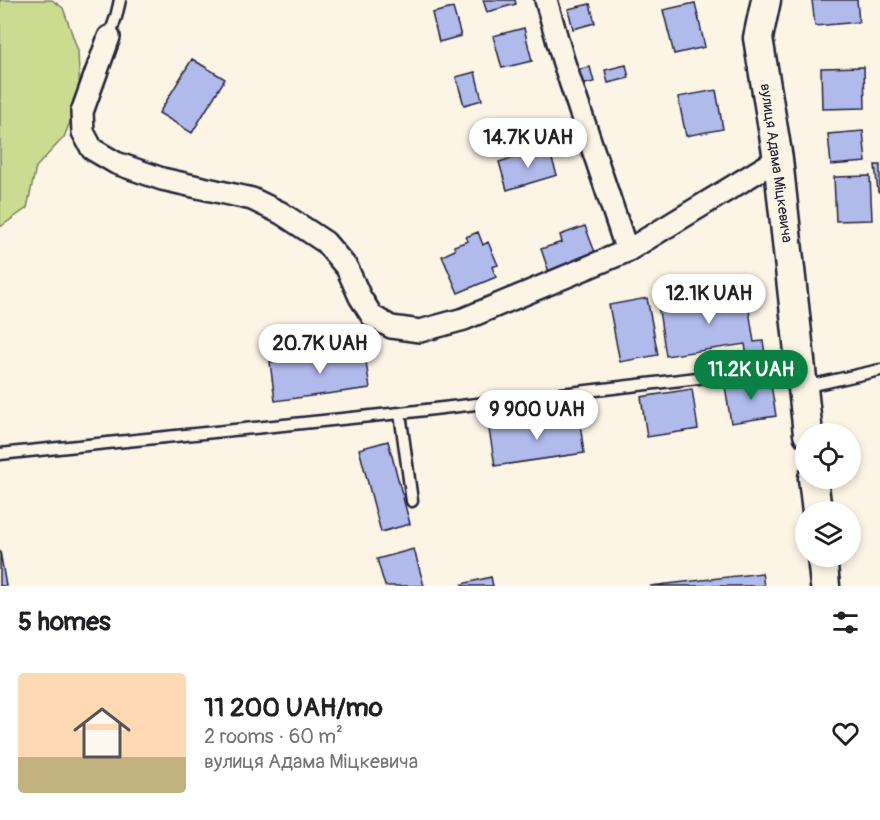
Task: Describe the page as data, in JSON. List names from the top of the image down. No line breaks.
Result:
{"streets":{"street":["вулиця Адама Міцкевича"]},"page":{"price":["14.7K UAH","12.1K UAH","20.7K UAH","11.2K UAH","9 900 UAH"],"heading":"5 homes","list":[{"name":"11 200 UAH/mo","note":"2 rooms · 60 m² · вулиця Адама Міцкевича"}]}}
